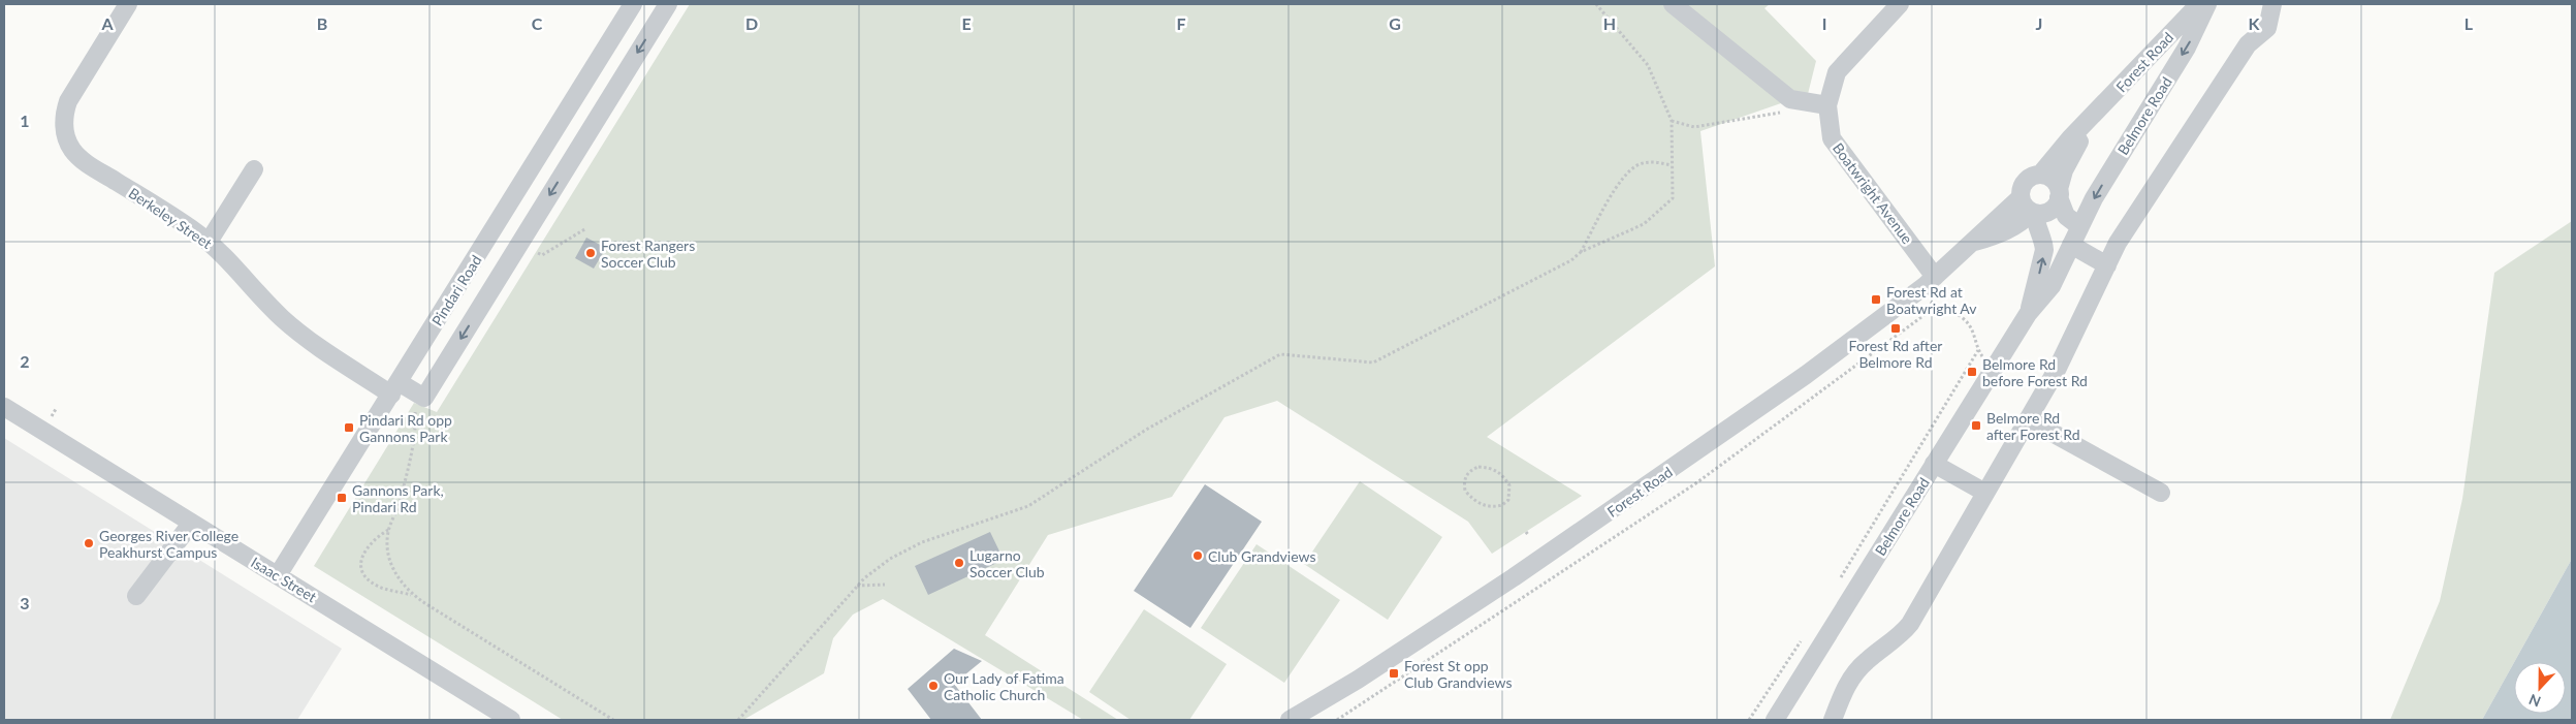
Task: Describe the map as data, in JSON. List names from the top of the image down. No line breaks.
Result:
{"streets":{"street":["Forest Road","Belmore Road","Boatwright Avenue","Berkeley Street","Pindari Road","Isaac Street"]},"crossings":[["Forest Road","Belmore Road"],["Forest Road","Boatwright Avenue"],["Berkeley Street","Pindari Road"],["Pindari Road","Isaac Street"]],"one_way":["Berkeley Street"],"places":{"other":["Forest Rangers Soccer Club","Georges River College Peakhurst Campus","Club Grandviews","Lugarno Soccer Club","Our Lady of Fatima Catholic Church"],"transit":["Forest Rd at Boatwright Av","Forest Rd after Belmore Rd","Belmore Rd before Forest Rd","Belmore Rd after Forest Rd","Pindari Rd opp Gannons Park","Gannons Park, Pindari Rd","Forest St opp Club Grandviews"]},"north":"bottom","grid":{"columns":["A","B","C","D","E","F","G","H","I","J","K","L"],"rows":["1","2","3"]}}
